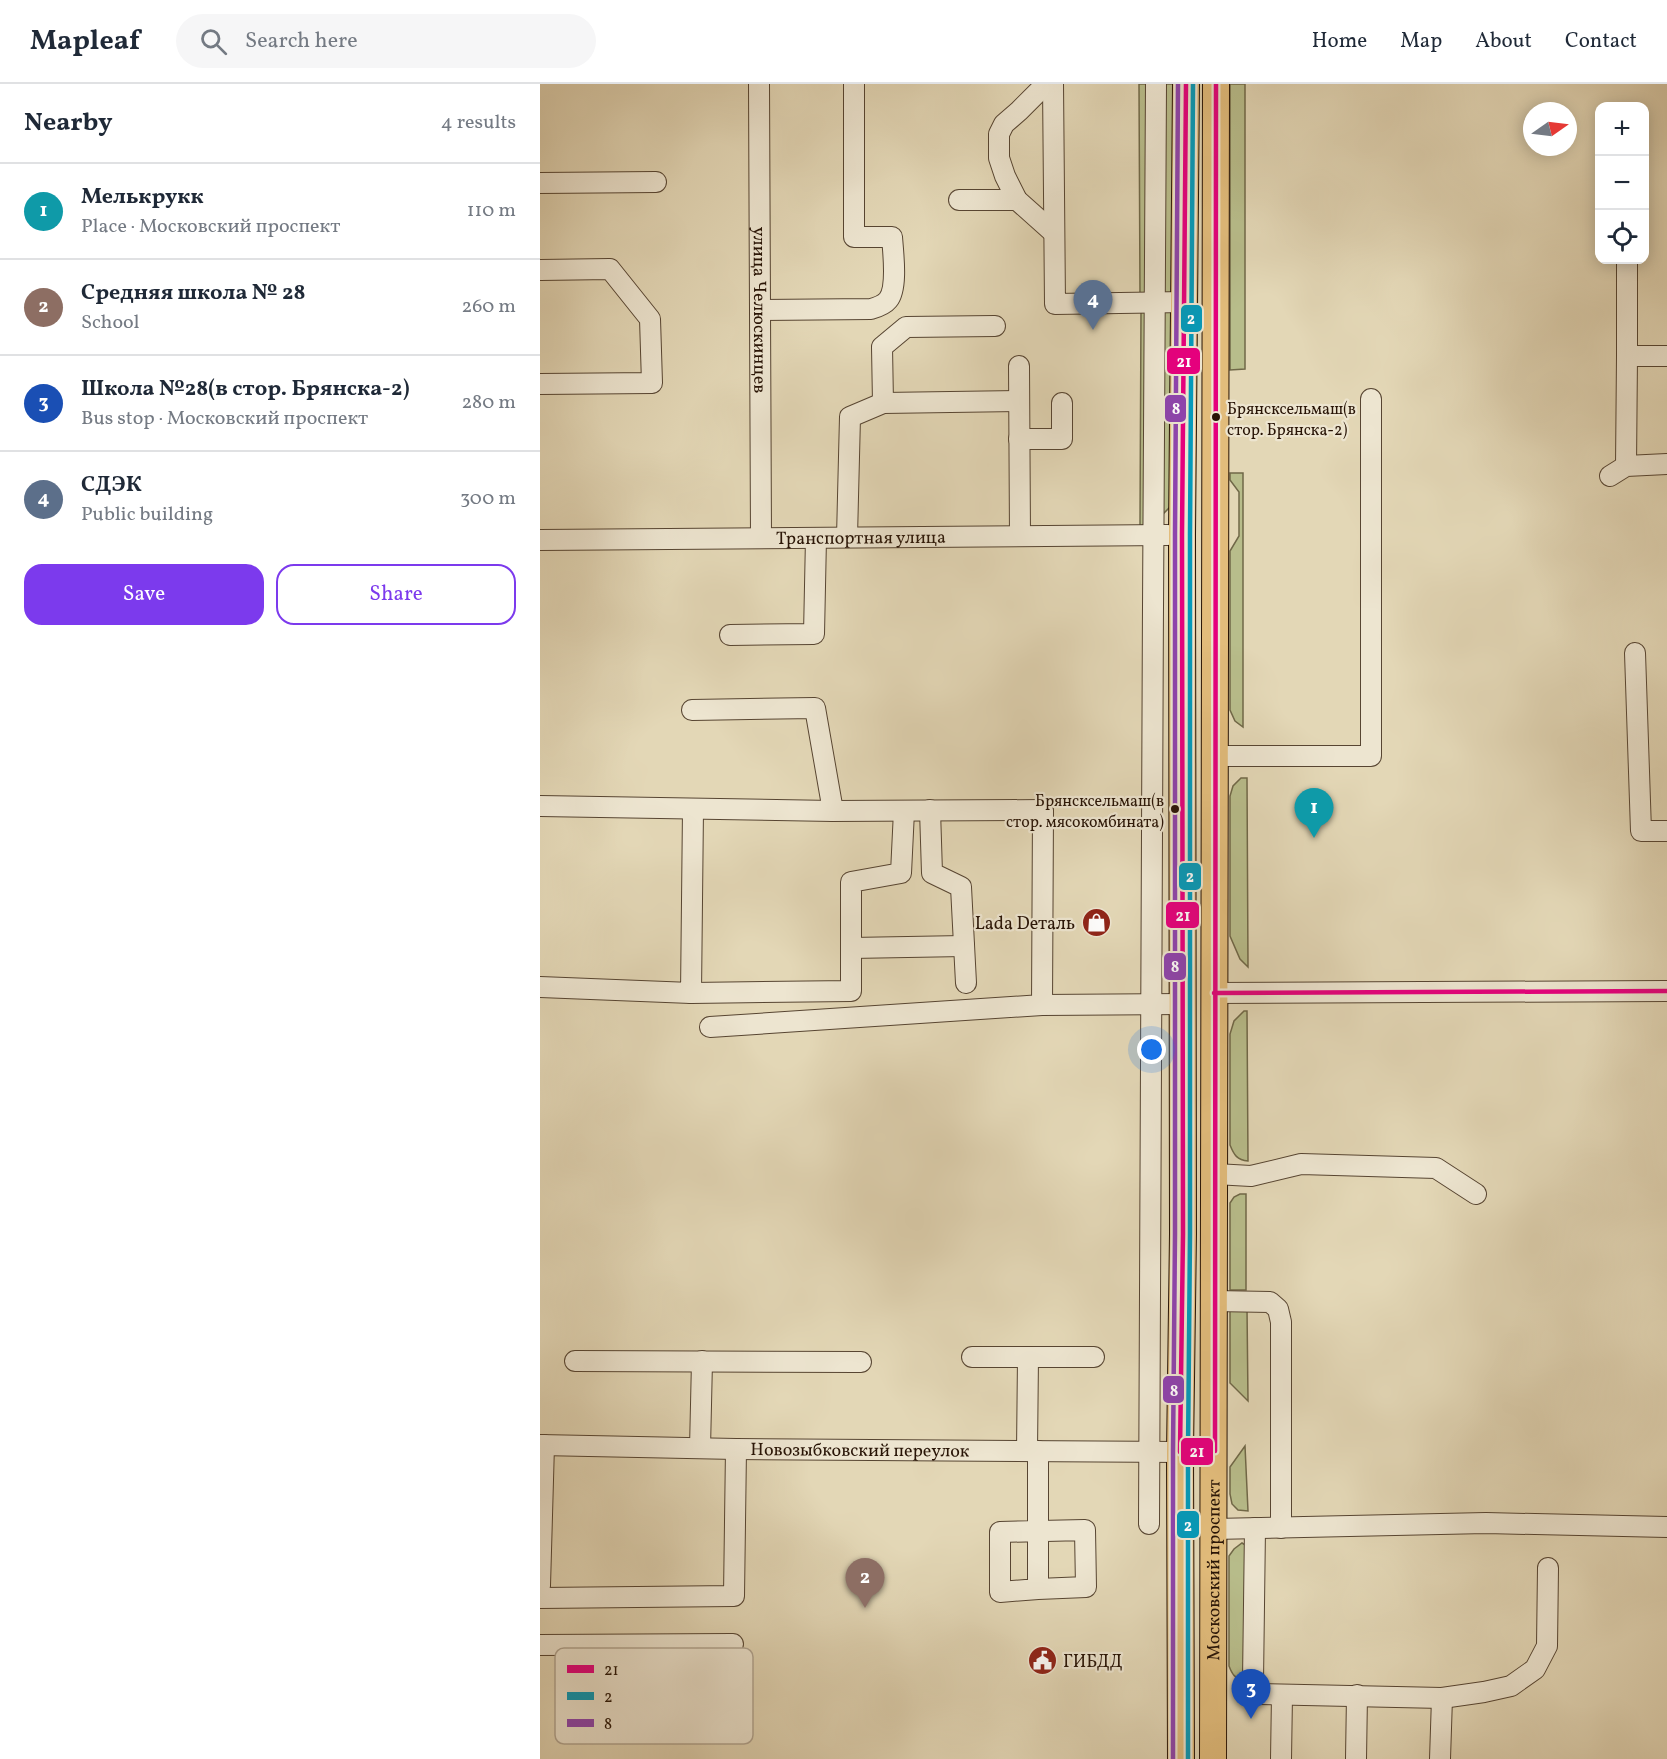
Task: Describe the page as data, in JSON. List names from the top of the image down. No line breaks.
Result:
{"streets":{"main road":["Московский проспект"],"street":["улица Челюскинцев","Транспортная улица","Новозыбковский переулок"]},"crossings":[["улица Челюскинцев","Транспортная улица"],["Транспортная улица","Московский проспект"],["Новозыбковский переулок","Московский проспект"]],"places":{"other":["Брянсксельмаш(в стор. Брянска-2)","Брянсксельмаш(в стор. мясокомбината)"],"shop":["Lada Dеталь"],"public building":["ГИБДД"]},"lines":["transit line 21","transit line 2","transit line 8"],"legend":["21","2","8"],"north":"right","page":{"header":"Mapleaf","search":"Search here","nav":["Home","Map","About","Contact"],"heading":["Nearby","4 results"],"map_buttons":["+","−"],"list":[{"mark":"1","name":"Мелькрукк","note":"Place · Московский проспект","value":"110 m"},{"mark":"2","name":"Средняя школа № 28","note":"School","value":"260 m"},{"mark":"3","name":"Школа №28(в стор. Брянска-2)","note":"Bus stop · Московский проспект","value":"280 m"},{"mark":"4","name":"СДЭК","note":"Public building","value":"300 m"}],"pins":["4","1","2","3"],"buttons":["Save","Share"]}}
